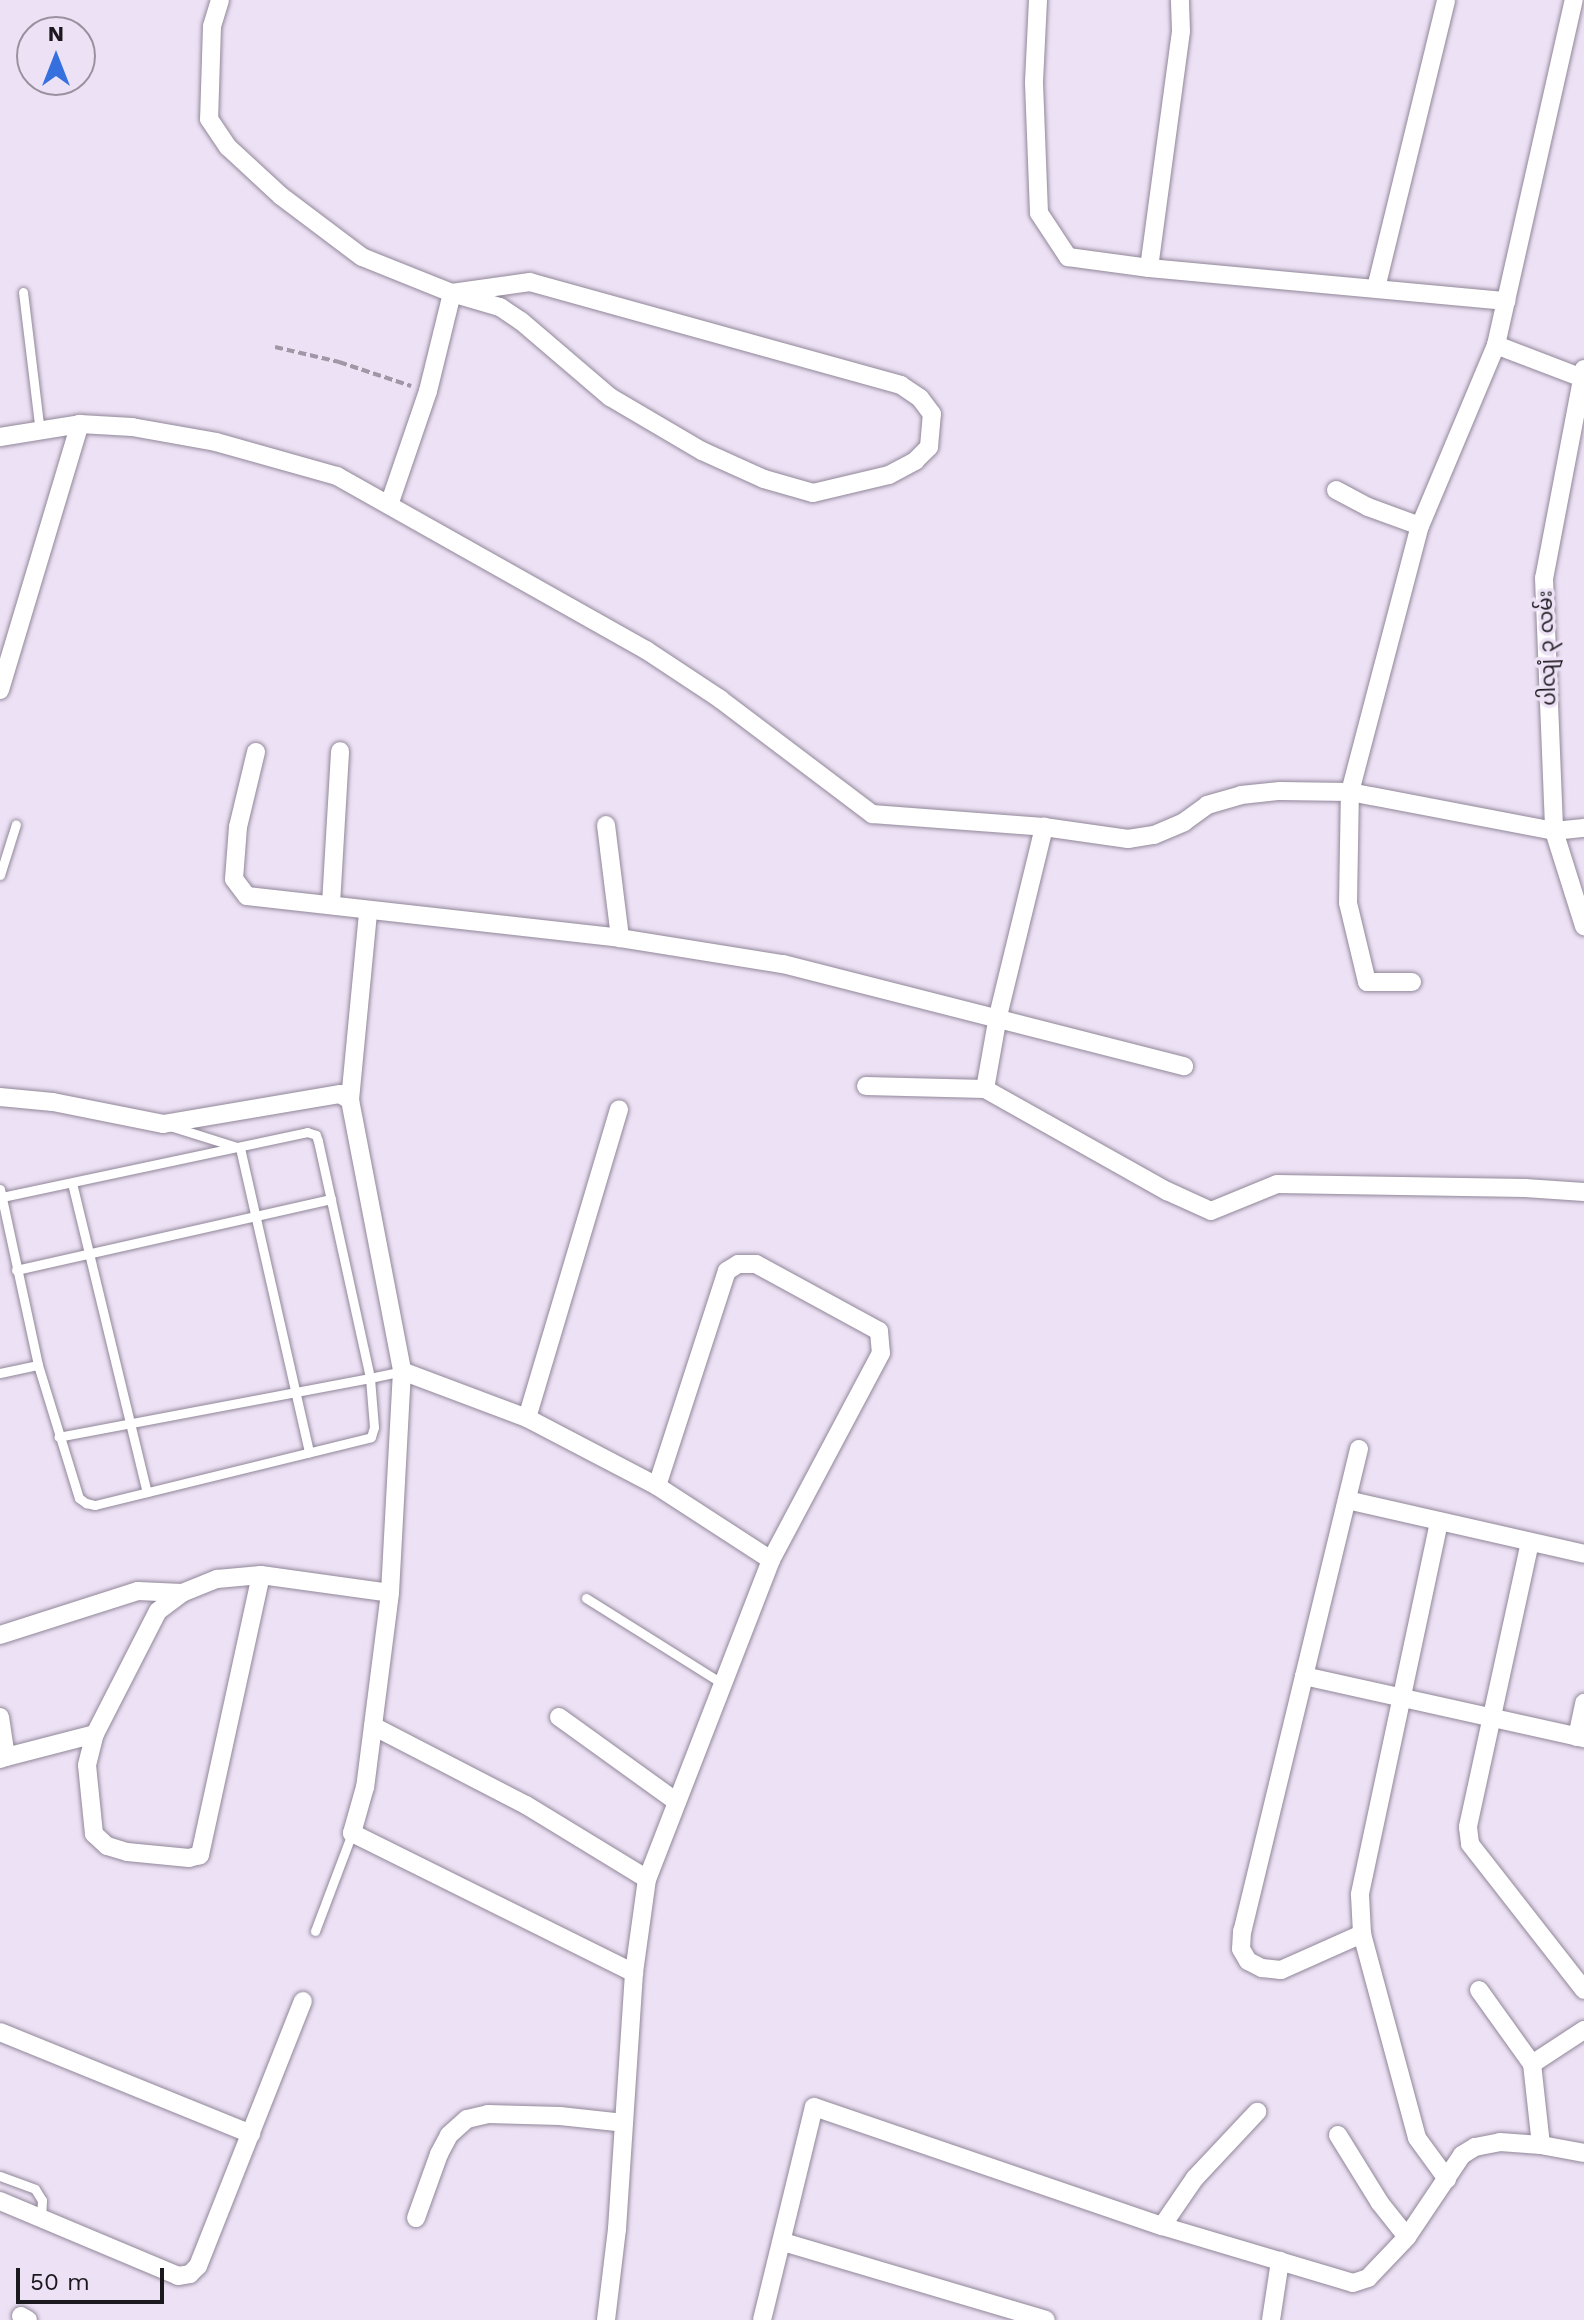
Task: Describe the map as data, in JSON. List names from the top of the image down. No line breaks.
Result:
{"streets":{"street":["ပါလျံ ၃ လမ်း"]},"scale_bar":"50 m","north":"top"}
